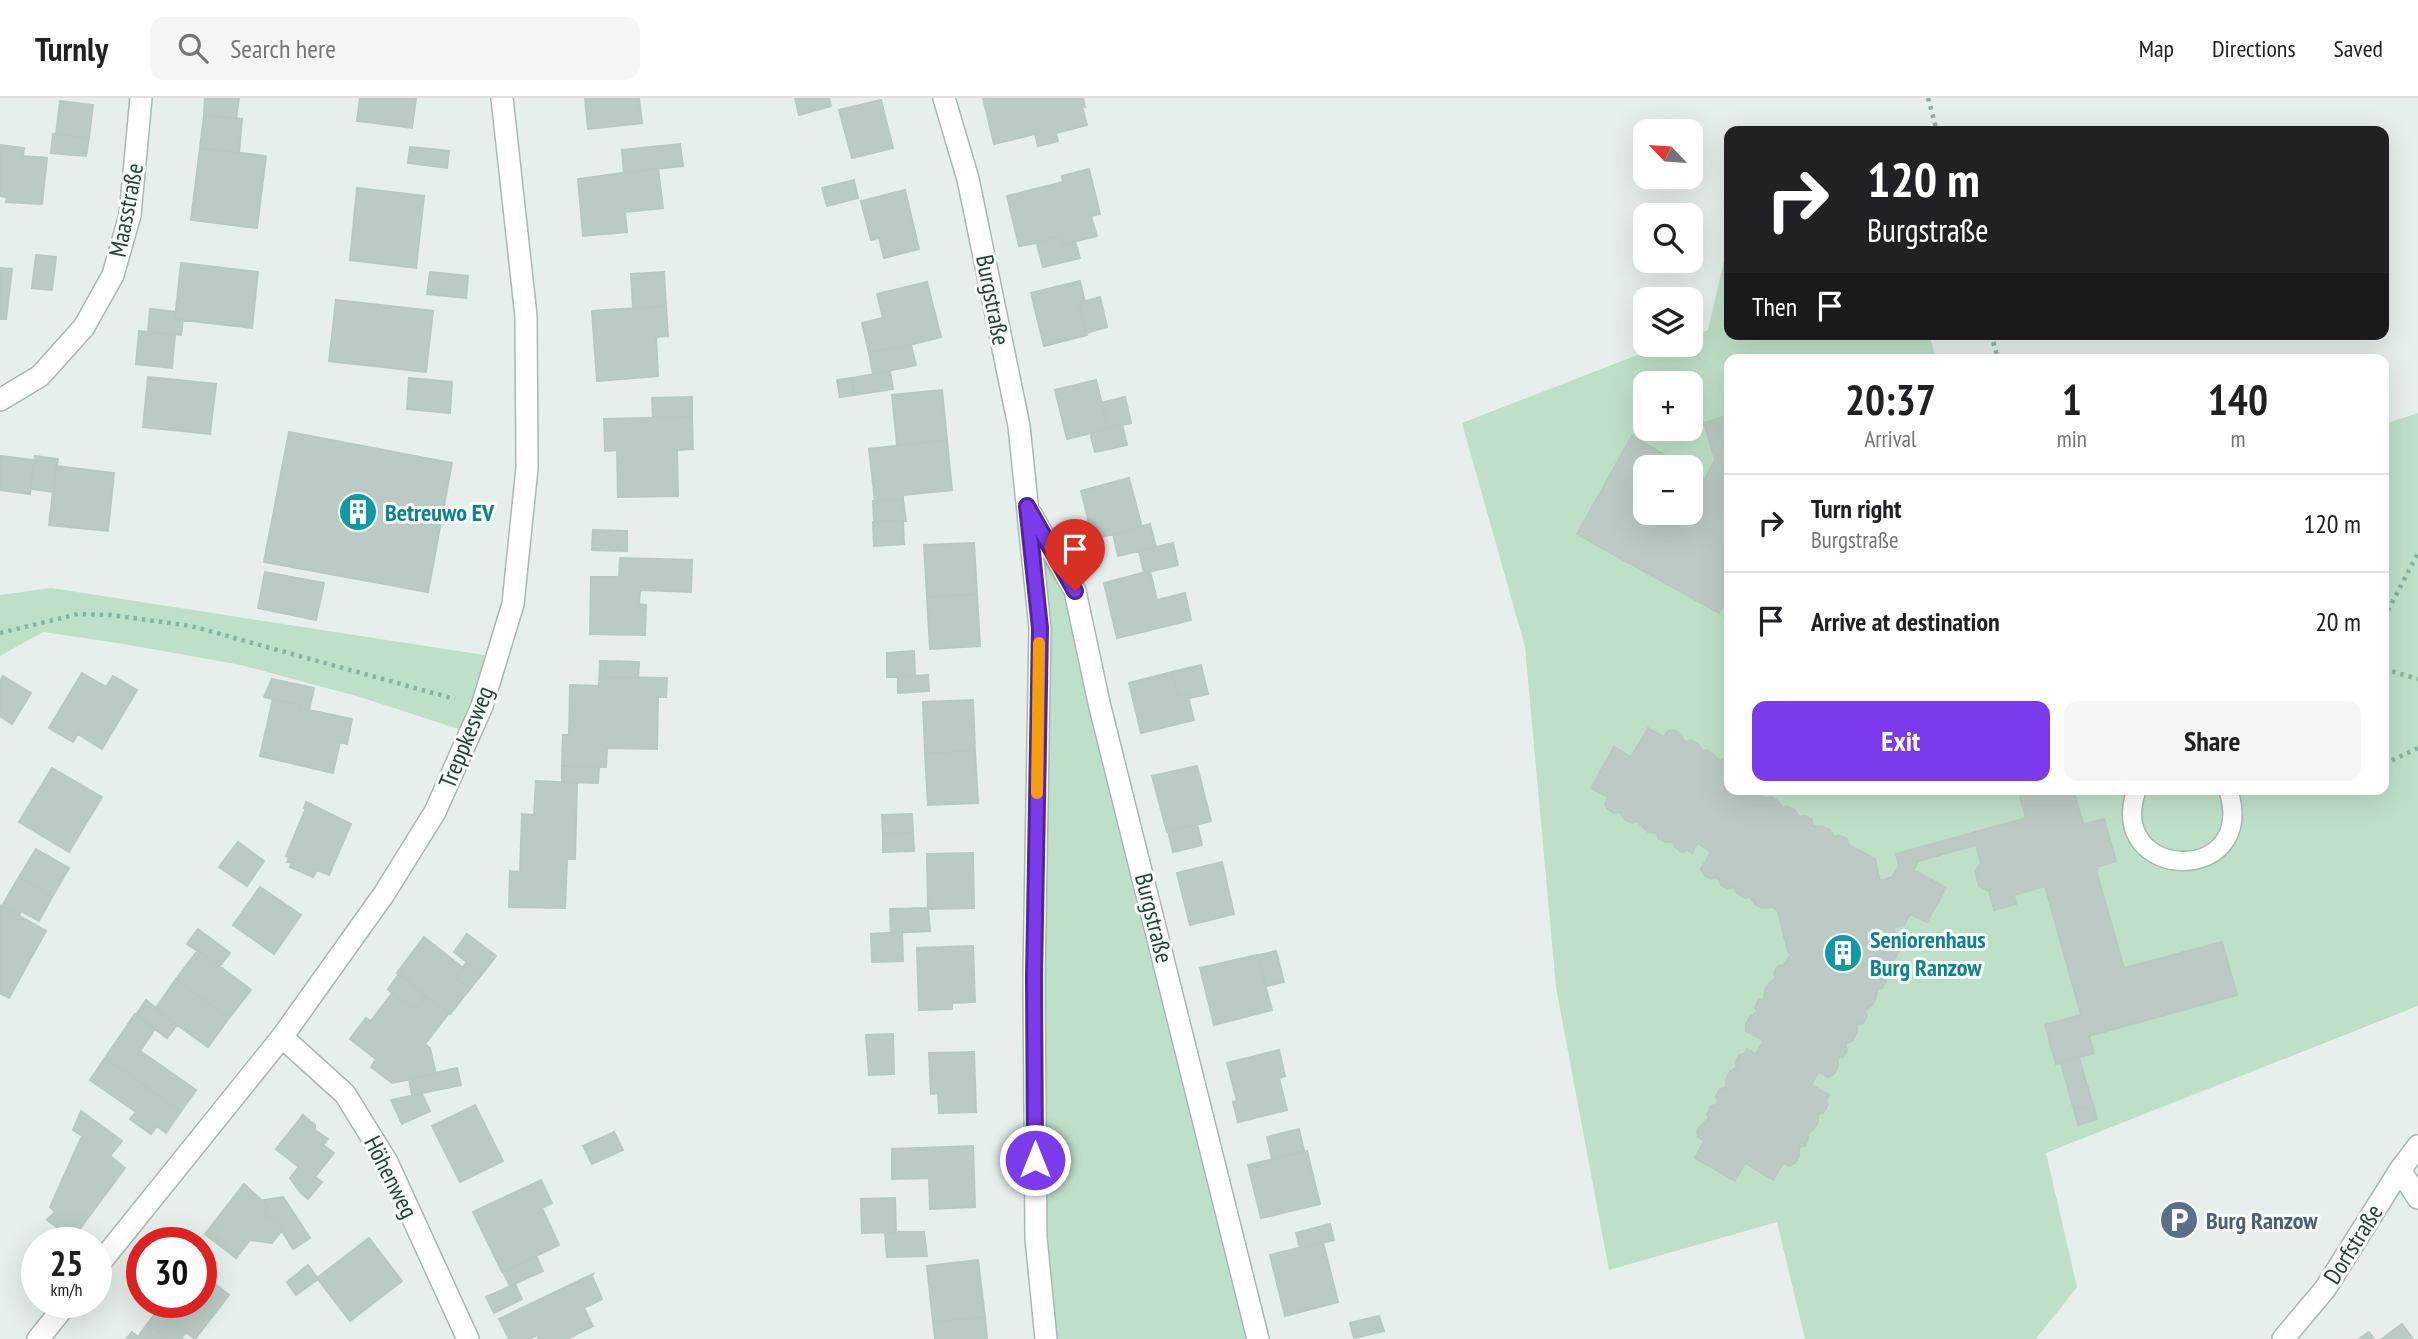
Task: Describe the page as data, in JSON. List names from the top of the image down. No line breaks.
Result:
{"streets":{"street":["Maasstraße","Burgstraße","Treppkesweg","Höhenweg","Dorfstraße"]},"crossings":[["Treppkesweg","Höhenweg"]],"places":{"building":["Betreuwo EV","Seniorenhaus Burg Ranzow"],"parking":["Burg Ranzow"]},"north":"top left","page":{"header":"Turnly","search":"Search here","nav":["Map","Directions","Saved"],"map_buttons":["+","−"],"turn":["120 m","Burgstraße"],"then":"Then","eta":["20:37","Arrival","1","min","140","m"],"list":[{"name":"Turn right","note":"Burgstraße","value":"120 m"},{"name":"Arrive at destination","value":"20 m"}],"buttons":["Exit","Share"],"speed":"25 km/h","limit":"30"}}
